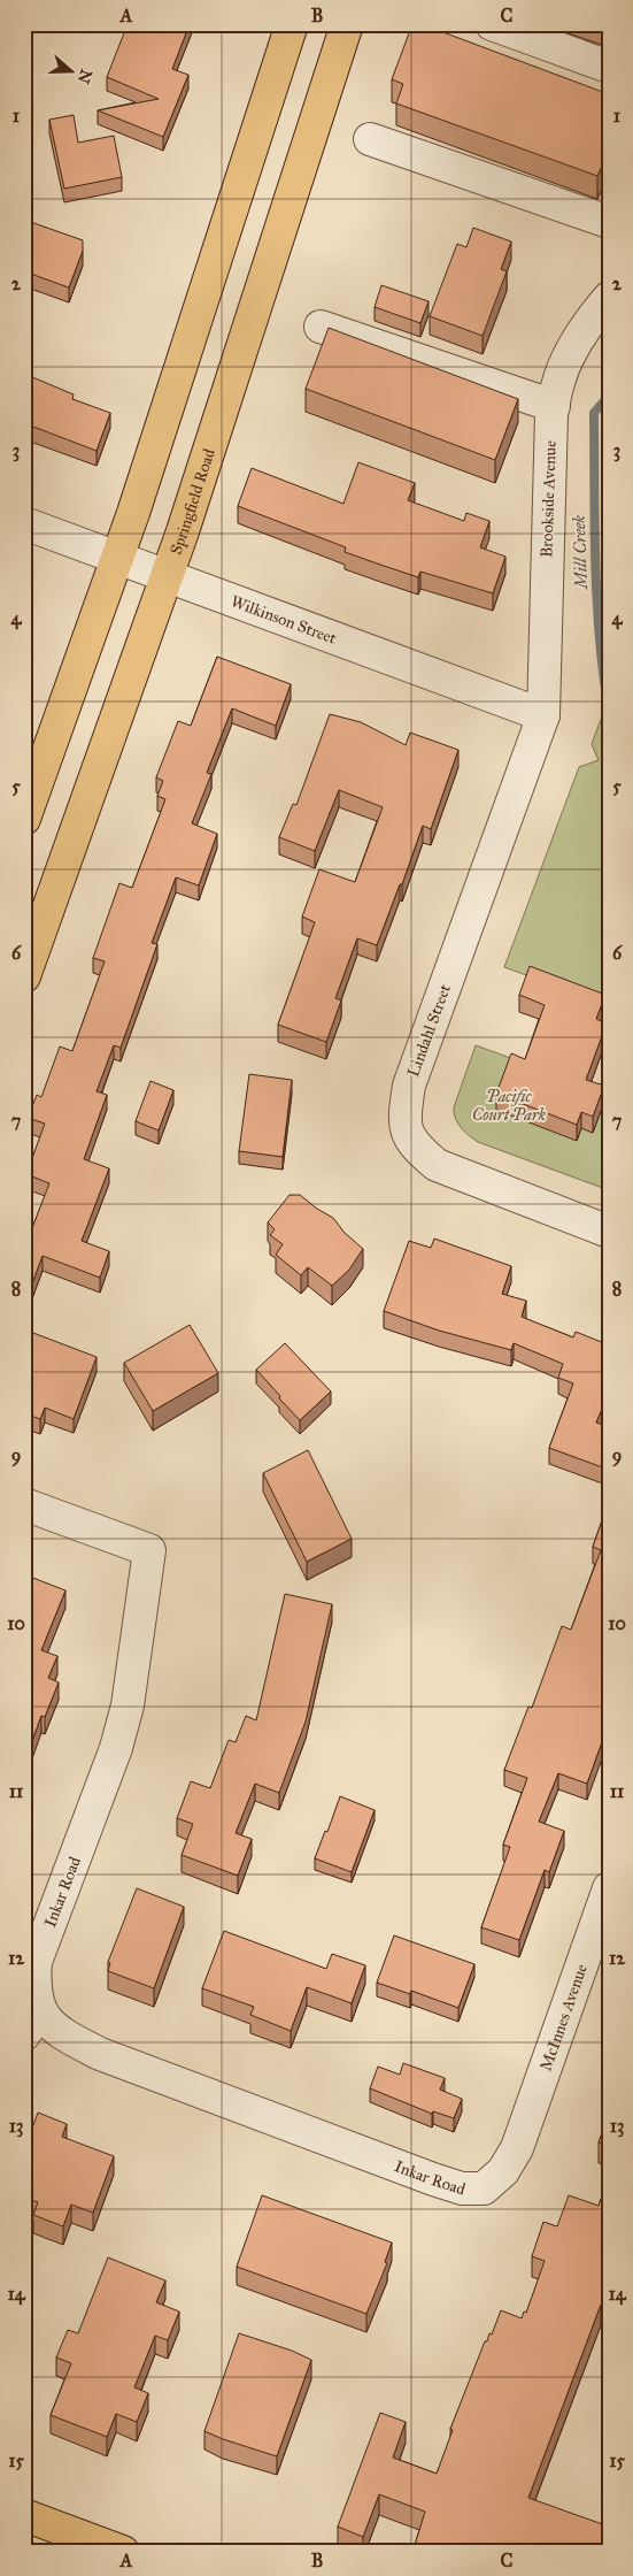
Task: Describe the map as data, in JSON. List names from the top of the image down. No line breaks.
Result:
{"streets":{"main road":["Springfield Road"],"street":["Brookside Avenue","Wilkinson Street","Lindahl Street","Inkar Road","McInnes Avenue"]},"crossings":[["Brookside Avenue","Wilkinson Street"],["Brookside Avenue","Lindahl Street"],["Springfield Road","Wilkinson Street"],["Wilkinson Street","Lindahl Street"],["Inkar Road","McInnes Avenue"]],"water":["Mill Creek"],"parks":["Pacific Court Park"],"north":"right","grid":{"columns":["A","B","C"],"rows":["1","2","3","4","5","6","7","8","9","10","11","12","13","14","15"]}}
